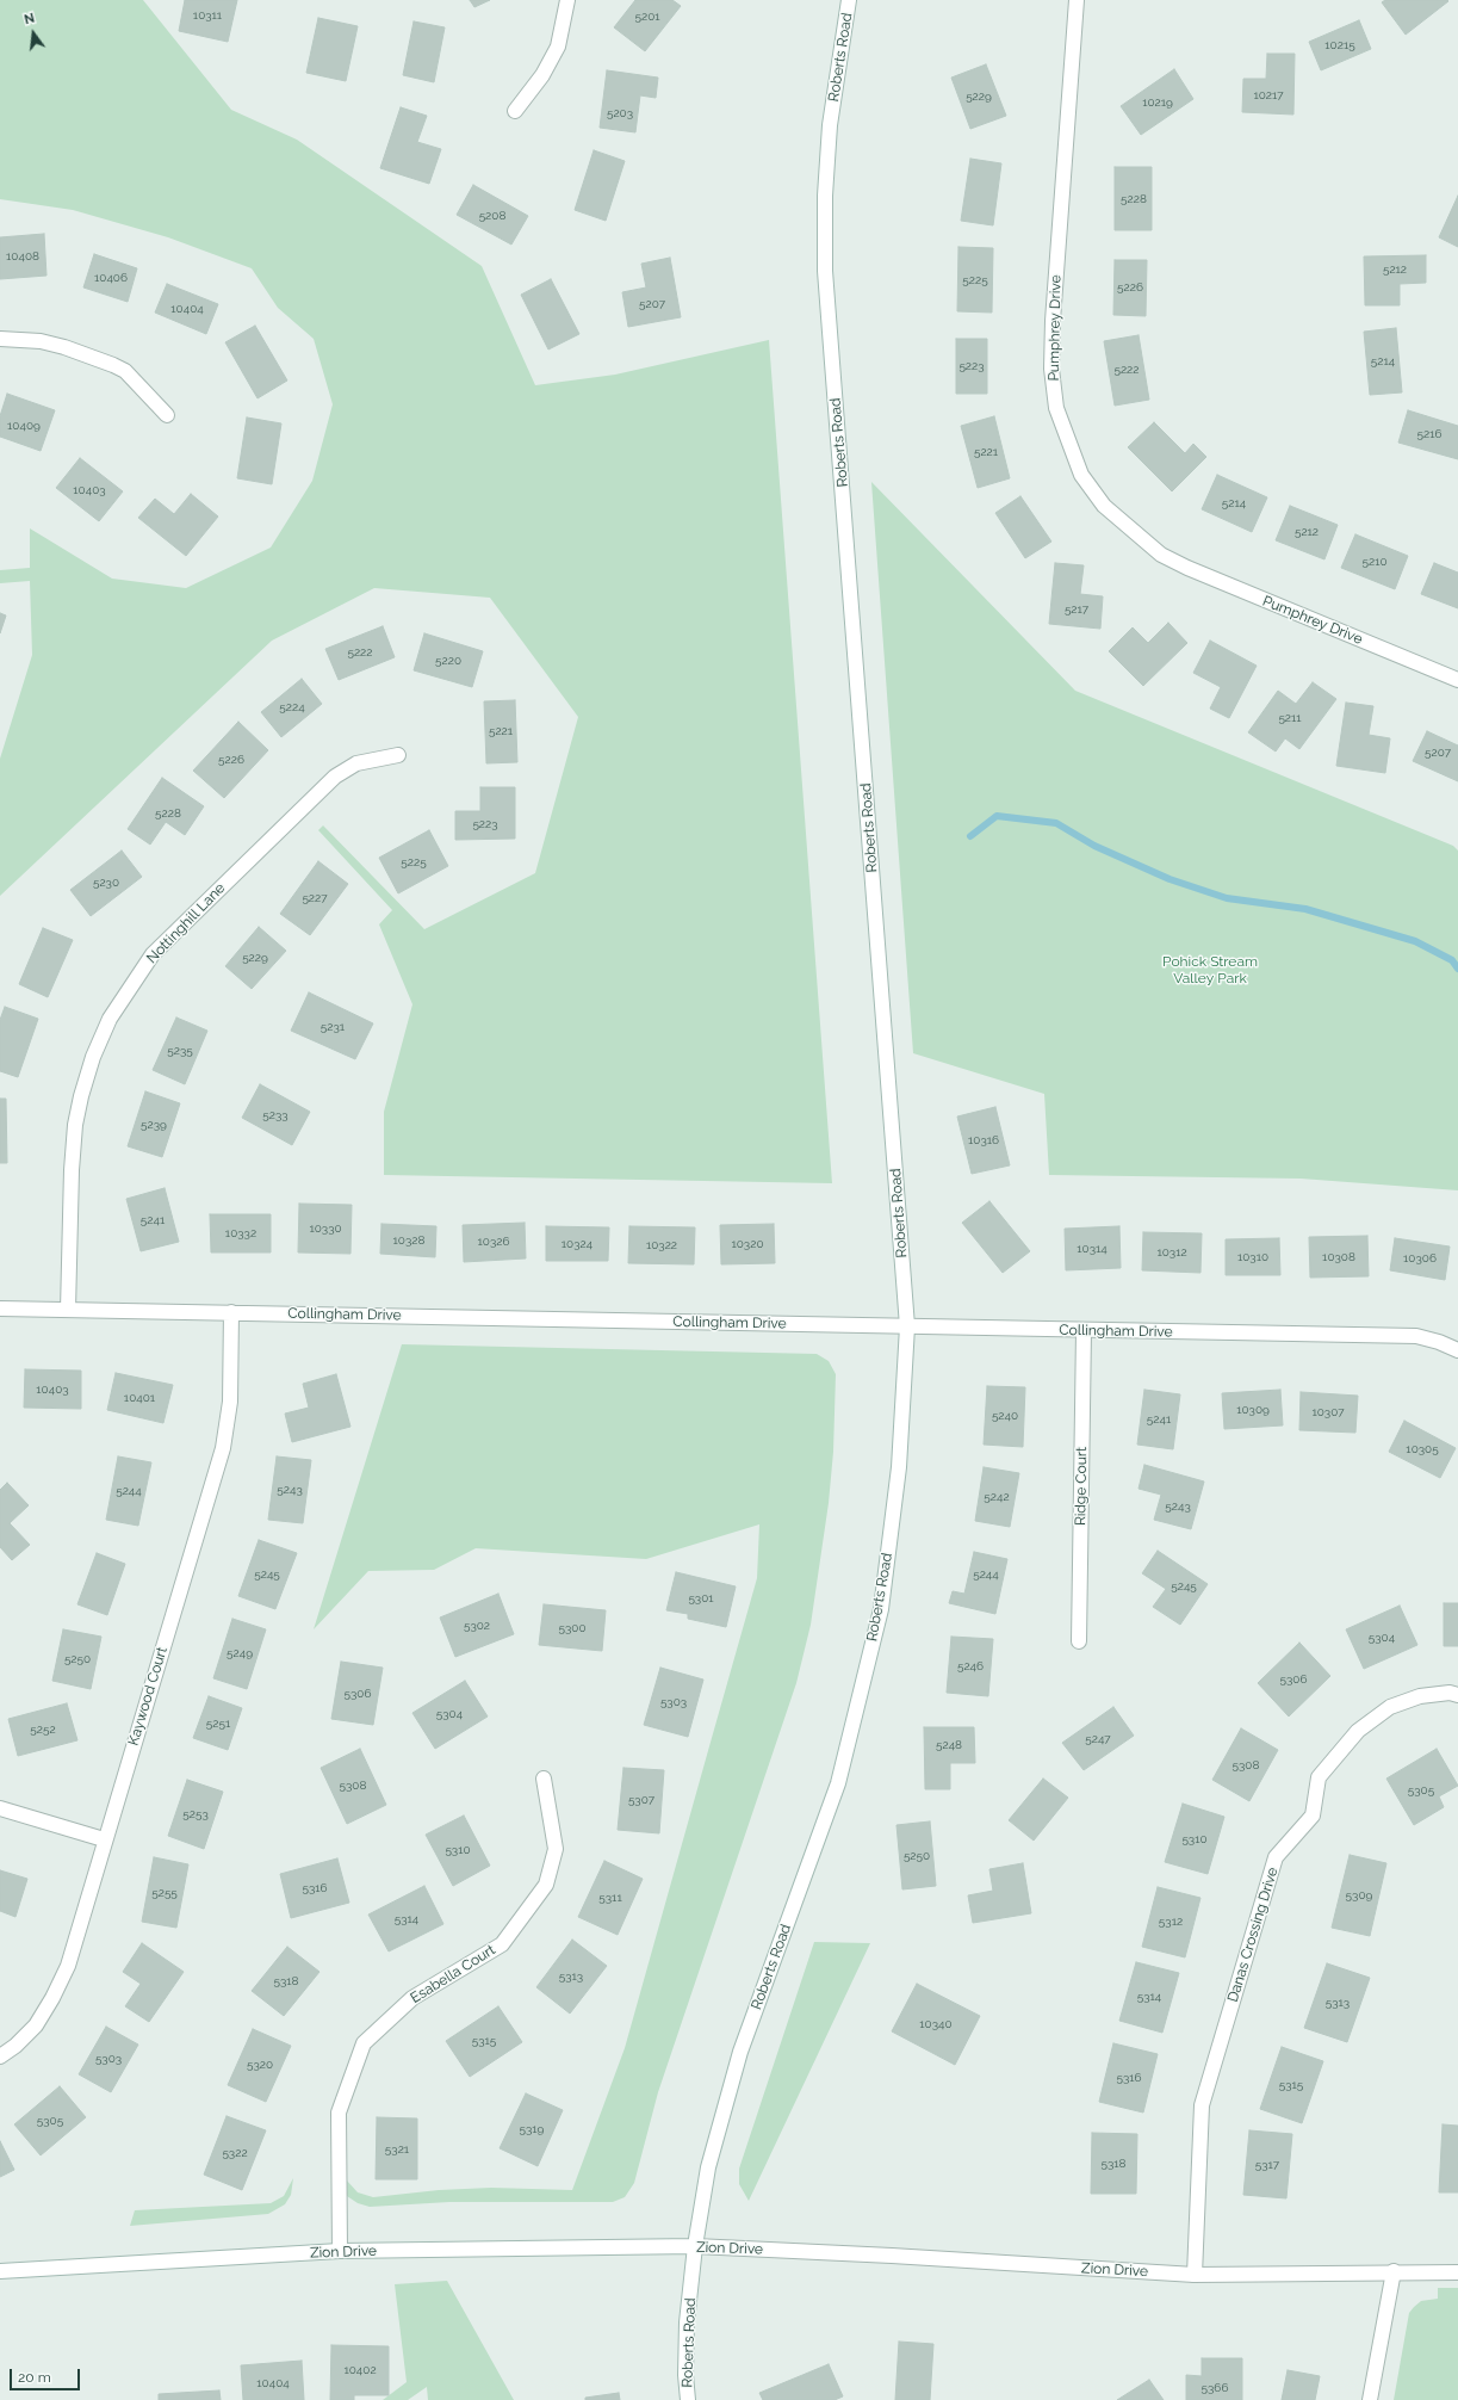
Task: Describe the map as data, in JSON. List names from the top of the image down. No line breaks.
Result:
{"streets":{"street":["Roberts Road","Pumphrey Drive","Nottinghill Lane","Collingham Drive","Ridge Court","Kaywood Court","Danas Crossing Drive","Esabella Court","Zion Drive"]},"crossings":[["Roberts Road","Collingham Drive"],["Roberts Road","Zion Drive"],["Nottinghill Lane","Collingham Drive"],["Collingham Drive","Ridge Court"],["Collingham Drive","Kaywood Court"],["Danas Crossing Drive","Zion Drive"],["Esabella Court","Zion Drive"]],"parks":["Pohick Stream Valley Park"],"house_numbers":["10311","5201","10215","10217","5229","10219","5203","5228","5208","10408","5212","10406","5225","5226","5207","10404","5214","5223","5222","10409","5216","5221","10403","5214","5212","5210","5217","5222","5220","5224","5211","5221","5207","5226","5228","5223","5225","5230","5227","5229","5231","5235","5233","5239","10316","5241","10330","10332","10328","10326","10324","10320","10322","10314","10312","10310","10308","10306","10403","10401","10309","10307","5240","5241","10305","5243","5244","5242","5243","5245","5244","5245","5301","5302","5300","5304","5249","5250","5246","5306","5306","5303","5304","5251","5252","5247","5248","5308","5308","5305","5307","5253","5310","5310","5250","5316","5255","5309","5311","5314","5312","5313","5318","5314","5313","10340","5315","5303","5320","5316","5315","5305","5319","5321","5322","5318","5317","10402","10404","5366"],"scale_bar":"20 m","north":"top"}
